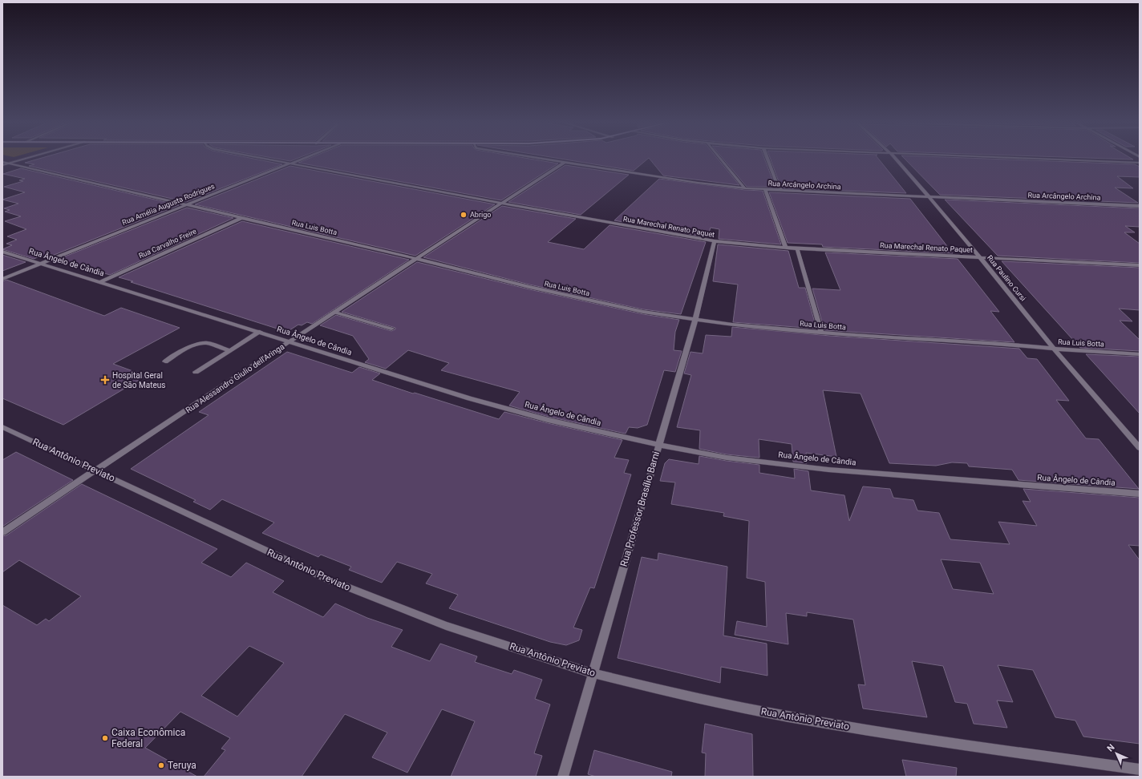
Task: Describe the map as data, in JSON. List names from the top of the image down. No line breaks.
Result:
{"streets":{"street":["Rua Arcângelo Archina","Rua Amélia Augusta Rodrigues","Rua Marechal Renato Paquet","Rua Luis Botta","Rua Carvalho Freire","Rua Ângelo de Cândia","Rua Paulino Cursi","Rua Alessandro Giulio dell'Aringa","Rua Antônio Previato","Rua Professor Brasílio Barni"]},"crossings":[["Rua Arcângelo Archina","Rua Paulino Cursi"],["Rua Arcângelo Archina","Rua Alessandro Giulio dell'Aringa"],["Rua Amélia Augusta Rodrigues","Rua Marechal Renato Paquet"],["Rua Amélia Augusta Rodrigues","Rua Luis Botta"],["Rua Amélia Augusta Rodrigues","Rua Ângelo de Cândia"],["Rua Marechal Renato Paquet","Rua Paulino Cursi"],["Rua Marechal Renato Paquet","Rua Alessandro Giulio dell'Aringa"],["Rua Marechal Renato Paquet","Rua Professor Brasílio Barni"],["Rua Luis Botta","Rua Carvalho Freire"],["Rua Luis Botta","Rua Paulino Cursi"],["Rua Luis Botta","Rua Alessandro Giulio dell'Aringa"],["Rua Luis Botta","Rua Professor Brasílio Barni"],["Rua Carvalho Freire","Rua Ângelo de Cândia"],["Rua Ângelo de Cândia","Rua Alessandro Giulio dell'Aringa"],["Rua Ângelo de Cândia","Rua Professor Brasílio Barni"],["Rua Alessandro Giulio dell'Aringa","Rua Antônio Previato"],["Rua Antônio Previato","Rua Professor Brasílio Barni"]],"places":{"other":["Abrigo","Caixa Econômica Federal","Teruya"],"health":["Hospital Geral de São Mateus"]},"north":"top left"}
